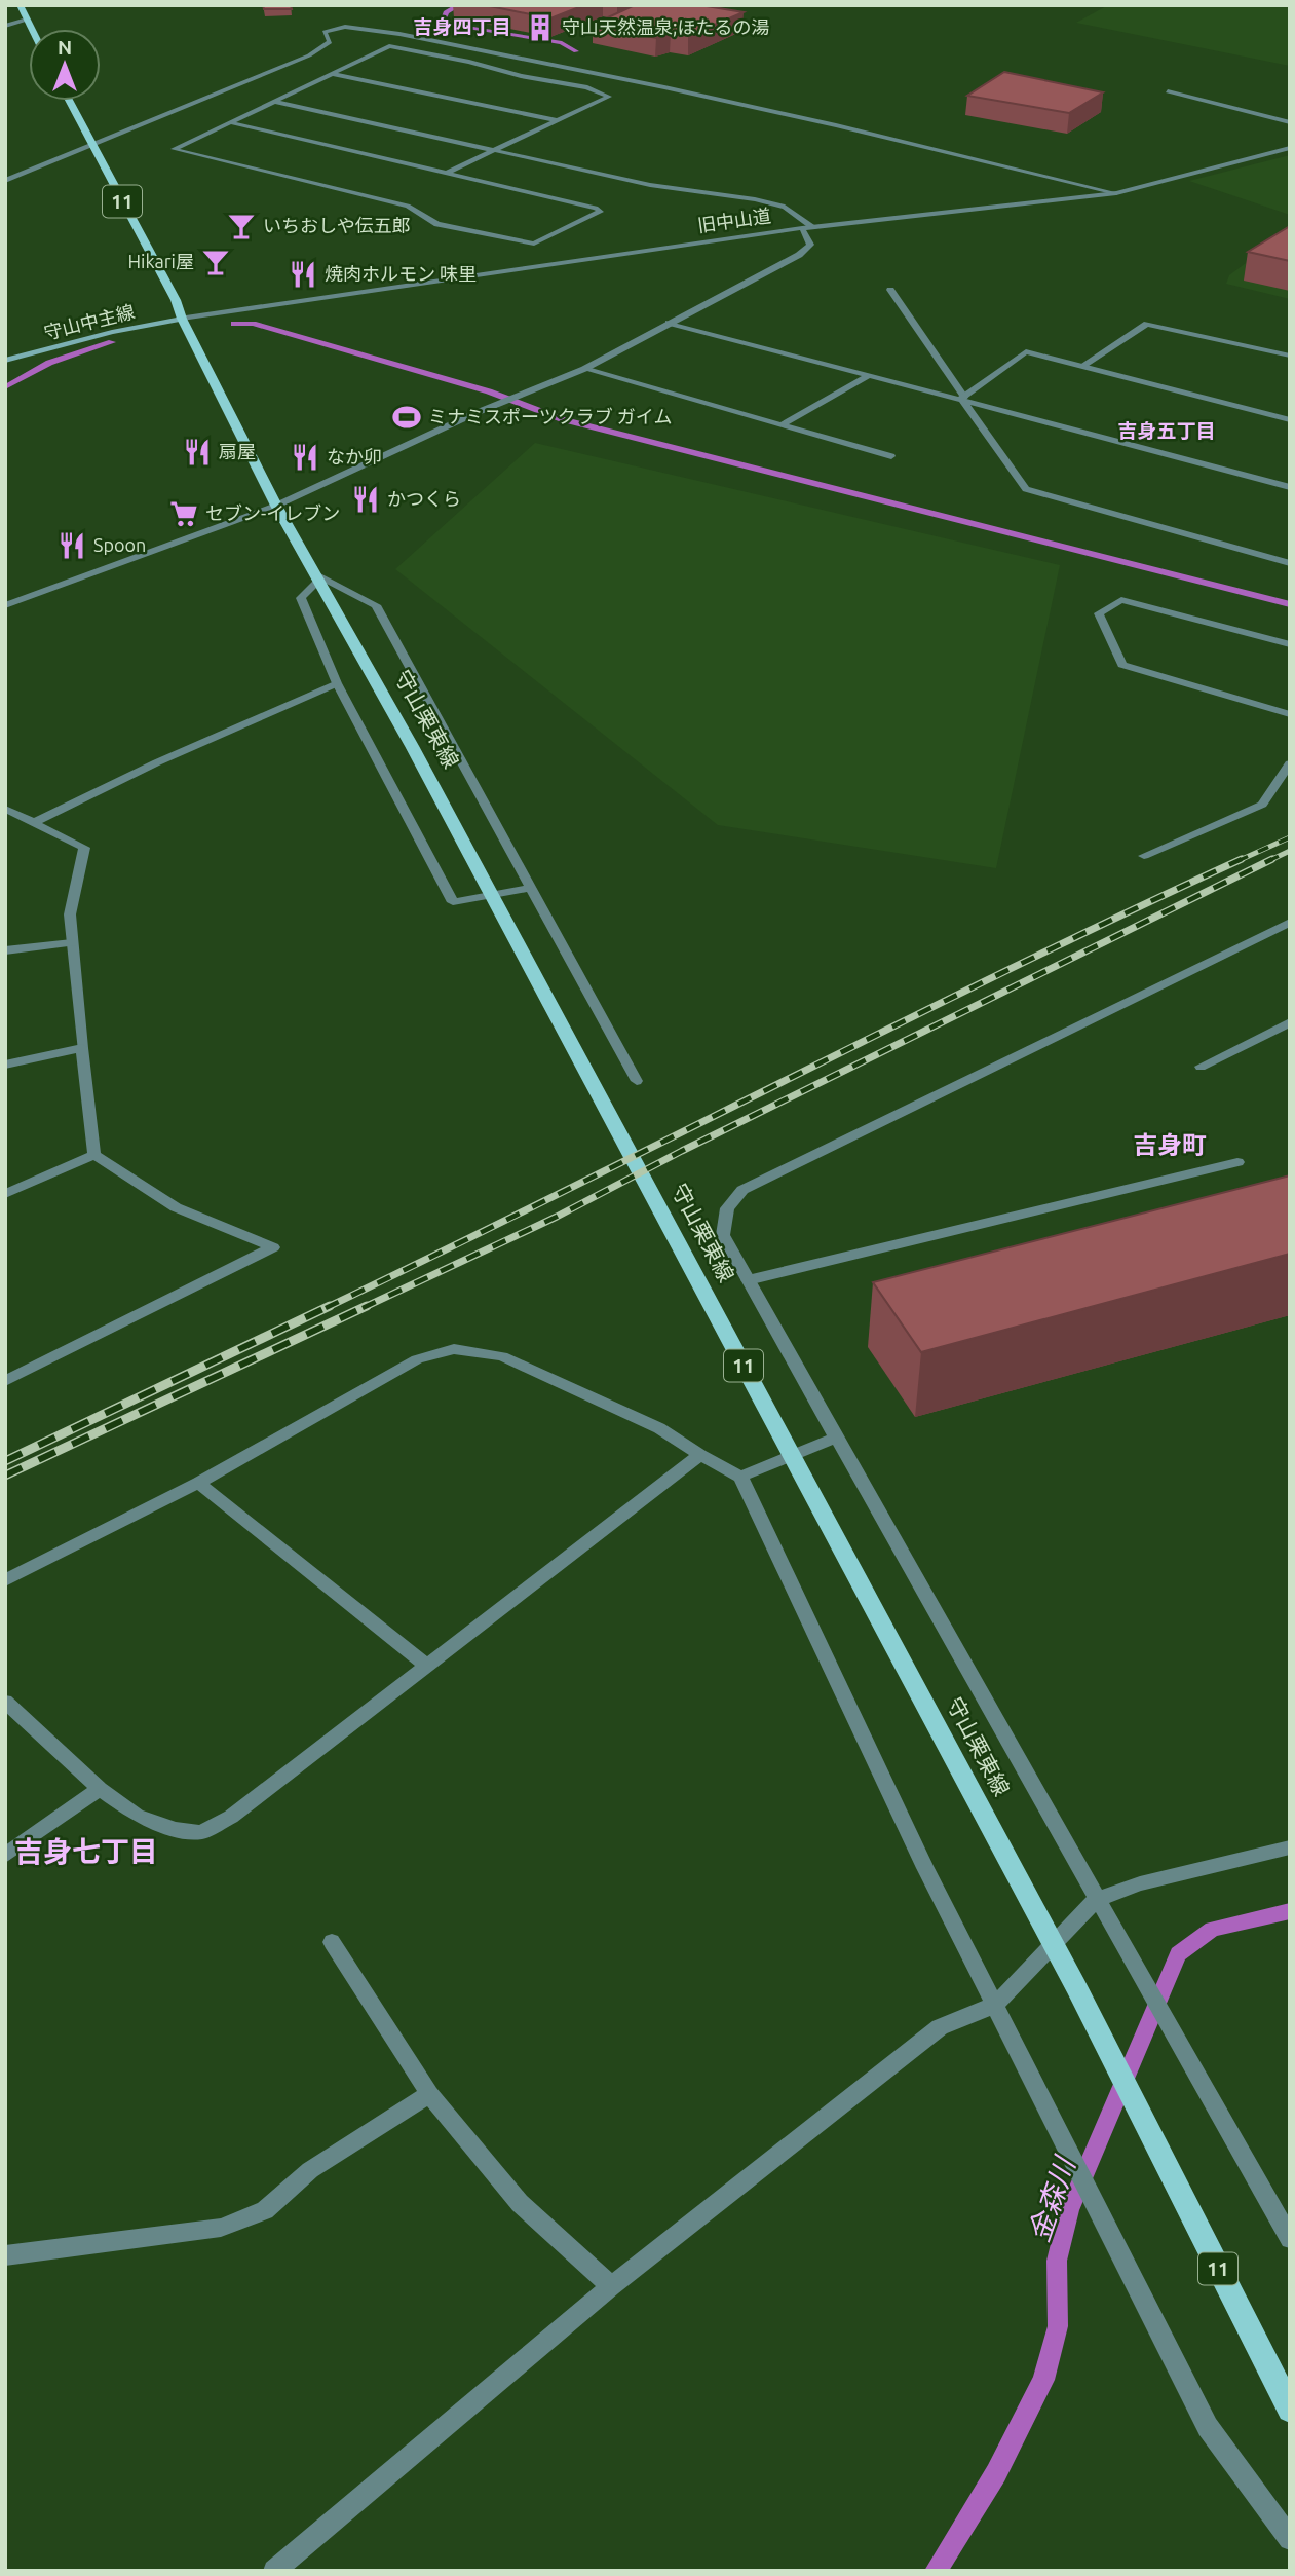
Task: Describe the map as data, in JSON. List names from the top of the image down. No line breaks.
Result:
{"streets":{"main road":["11","守山中主線","守山栗東線"],"street":["旧中山道"]},"crossings":[["旧中山道","守山中主線"],["旧中山道","守山栗東線"],["守山中主線","守山栗東線"]],"districts":["吉身四丁目","吉身五丁目","吉身町","吉身七丁目"],"water":["金森川"],"places":{"building":["守山天然温泉;ほたるの湯"],"bar":["いちおしや伝五郎","Hikari屋"],"restaurant":["焼肉ホルモン 味里","扇屋","なか卯","かつくら","Spoon"],"sports":["ミナミスポーツクラブ ガイム"],"supermarket":["セブン-イレブン"]},"north":"top"}
